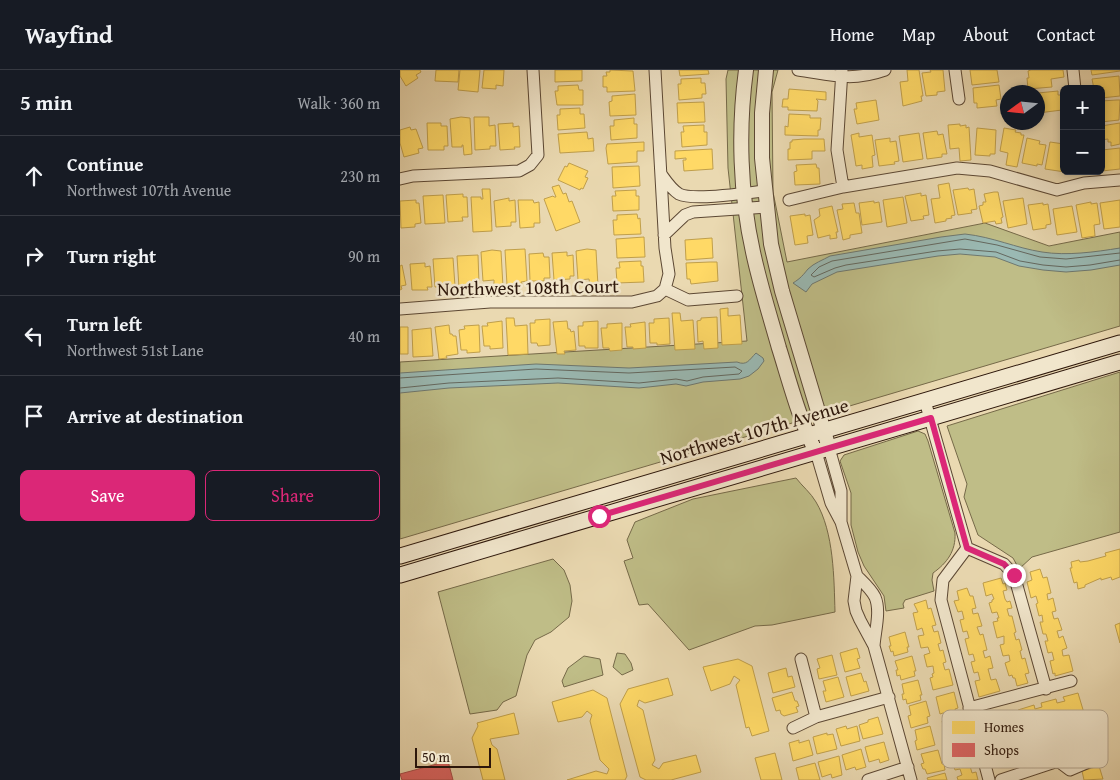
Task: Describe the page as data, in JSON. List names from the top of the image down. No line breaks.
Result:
{"streets":{"main road":["Northwest 107th Avenue"],"street":["Northwest 108th Court"]},"legend":["Homes","Shops"],"scale_bar":"50 m","north":"left","page":{"header":"Wayfind","nav":["Home","Map","About","Contact"],"heading":["5 min","Walk · 360 m"],"map_buttons":["+","−"],"list":[["Continue","Northwest 107th Avenue","230 m"],["Turn right","90 m"],["Turn left","Northwest 51st Lane","40 m"],"Arrive at destination"],"buttons":["Save","Share"],"scale":"50 m"}}
